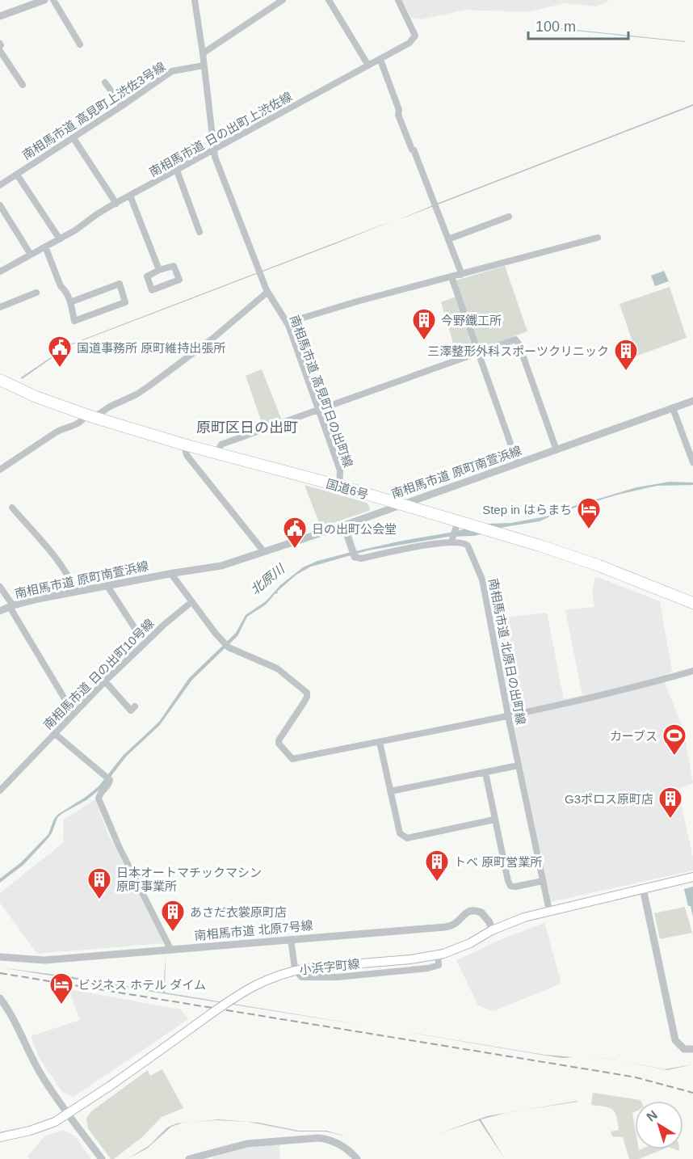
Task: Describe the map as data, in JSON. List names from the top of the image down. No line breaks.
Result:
{"streets":{"highway":["国道6号"],"main road":["小浜字町線"],"street":["南相馬市道 高見町上渋佐3号線","南相馬市道 日の出町上渋佐線","南相馬市道 高見町日の出町線","南相馬市道 原町南萱浜線","南相馬市道 北原日の出町線","南相馬市道 日の出町10号線","南相馬市道 北原7号線"]},"crossings":[["南相馬市道 高見町上渋佐3号線","南相馬市道 高見町日の出町線"],["南相馬市道 日の出町上渋佐線","南相馬市道 高見町日の出町線"],["南相馬市道 高見町日の出町線","国道6号"],["南相馬市道 原町南萱浜線","国道6号"],["南相馬市道 北原日の出町線","小浜字町線"],["南相馬市道 北原7号線","小浜字町線"]],"districts":["原町区日の出町"],"water":["北原川"],"places":{"building":["今野鐵工所","三澤整形外科スポーツクリニック","G3ポロス原町店","トベ 原町営業所","日本オートマチックマシン 原町事業所","あさだ衣裳原町店"],"public building":["国道事務所 原町維持出張所","日の出町公会堂"],"hotel":["Step in はらまち","ビジネス ホテル ダイム"],"sports":["カーブス"]},"scale_bar":"100 m","north":"top left"}
